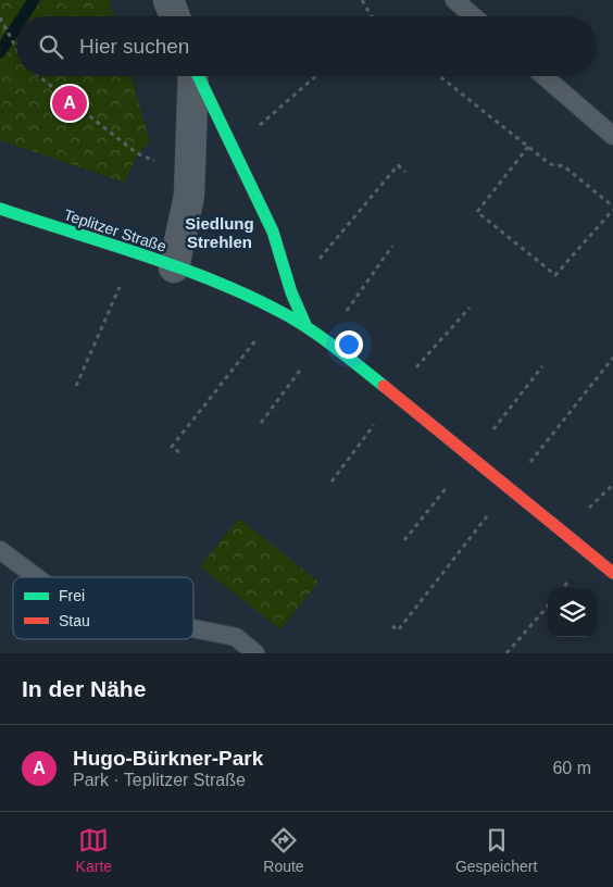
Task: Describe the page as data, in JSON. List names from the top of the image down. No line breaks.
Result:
{"streets":{"main road":["Teplitzer Straße"]},"districts":["Siedlung Strehlen"],"legend":["Frei","Stau"],"page":{"search":"Hier suchen","pins":"A","heading":"In der Nähe","list":[{"mark":"A","name":"Hugo-Bürkner-Park","note":"Park · Teplitzer Straße","value":"60 m"}],"nav":["Karte","Route","Gespeichert"]}}
